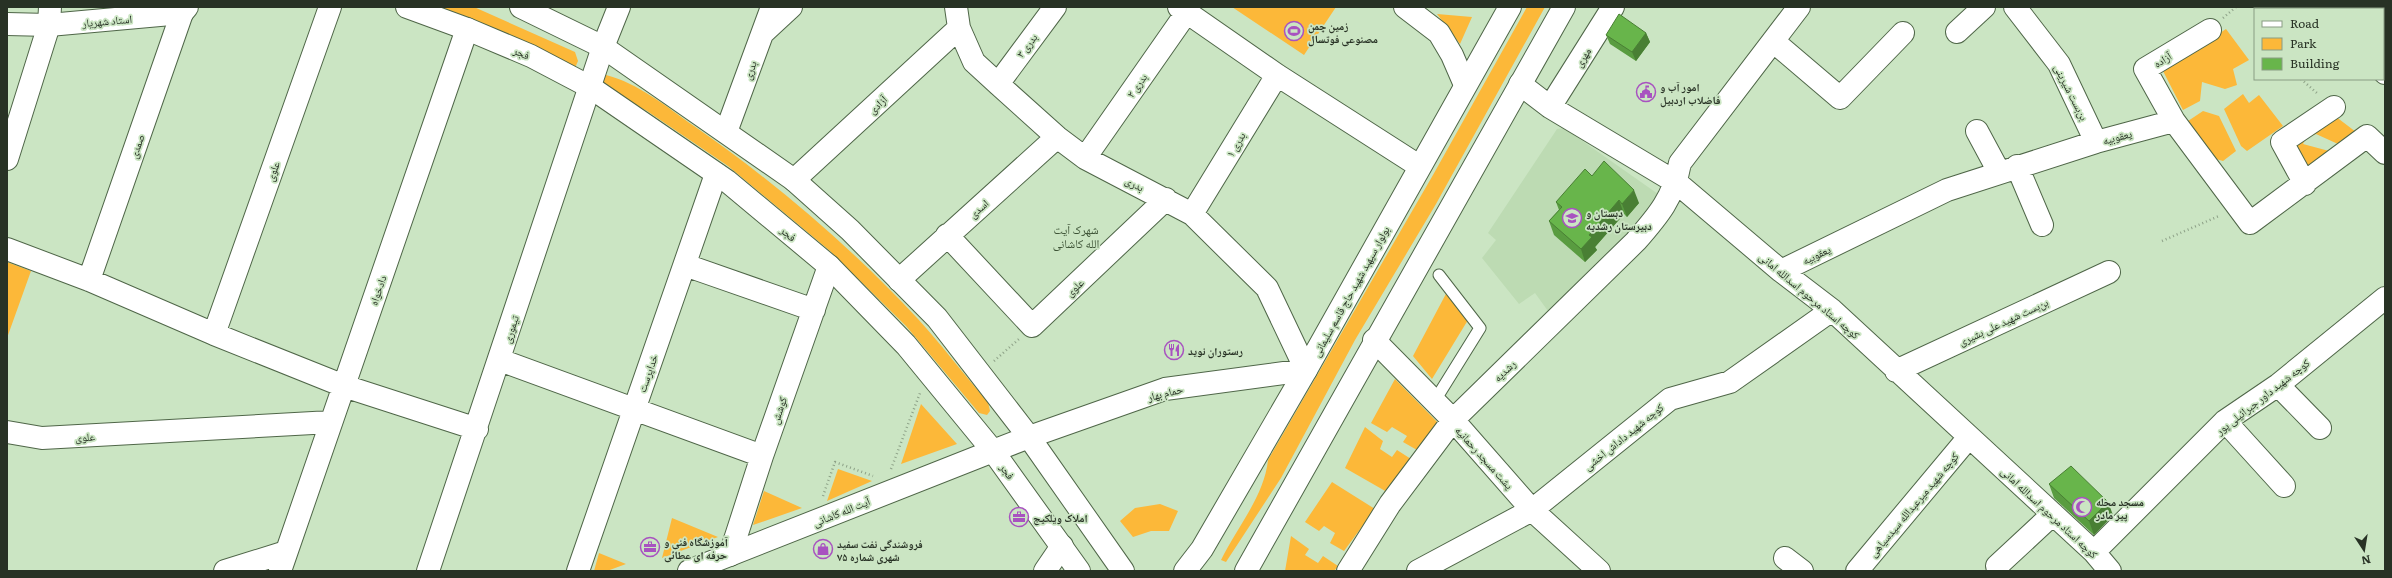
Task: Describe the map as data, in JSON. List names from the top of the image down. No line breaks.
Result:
{"streets":{"street":["استاد شهریار","بدری ۳","فجر","مهری","آزاده","بدری","بدری ۲","بن‌بست شیرینی","آزادی","یعقوبیه","بدری ۱","صمدی","علوی","اسدی","دادخواه","بولوار سپهبد شهید حاج قاسم سلیمانی","کوچه استاد مرحوم اسدالله امانی","بن‌بست شهید علی بشیری","تیموری","رشدیه","خداپرست","حمام بهار","کوچه شهید داور جبرائیلی پور","کوشش","کوچه شهید داداش اخشی","پشت مسجد رحمانیه","کوچه شهید میرعبدالله سیدسیاهی","آیت الله کاشانی"]},"crossings":[["استاد شهریار","صمدی"],["بدری ۳","بدری"],["فجر","دادخواه"],["فجر","تیموری"],["فجر","خداپرست"],["فجر","حمام بهار"],["فجر","کوشش"],["فجر","آیت الله کاشانی"],["مهری","کوچه استاد مرحوم اسدالله امانی"],["آزاده","یعقوبیه"],["بدری","بدری ۲"],["بدری","آزادی"],["بدری","بدری ۱"],["بدری","علوی"],["بدری","اسدی"],["بدری","بولوار سپهبد شهید حاج قاسم سلیمانی"],["بدری","حمام بهار"],["بن‌بست شیرینی","یعقوبیه"],["یعقوبیه","کوچه استاد مرحوم اسدالله امانی"],["علوی","دادخواه"],["بولوار سپهبد شهید حاج قاسم سلیمانی","حمام بهار"],["کوچه استاد مرحوم اسدالله امانی","بن‌بست شهید علی بشیری"],["کوچه استاد مرحوم اسدالله امانی","رشدیه"],["کوچه استاد مرحوم اسدالله امانی","کوچه شهید داور جبرائیلی پور"],["کوچه استاد مرحوم اسدالله امانی","کوچه شهید داداش اخشی"],["کوچه استاد مرحوم اسدالله امانی","کوچه شهید میرعبدالله سیدسیاهی"],["رشدیه","پشت مسجد رحمانیه"],["حمام بهار","آیت الله کاشانی"],["کوشش","آیت الله کاشانی"],["کوچه شهید داداش اخشی","پشت مسجد رحمانیه"]],"districts":["شهرک آیت الله کاشانی"],"places":{"sports":["زمین چمن مصنوعی فوتسال"],"public building":["امور آب و فاضلاب اردبیل"],"school or university":["دبستان و دبیرستان رشدیه"],"restaurant":["رستوران نوید"],"mosque":["مسجد محله پیر مادر"],"office":["املاک ویلکیج","آموزشگاه فنی و حرفه ای عطائی"],"shop":["فروشندگی نفت سفید شهری شماره ۷۵"]},"legend":["Road","Park","Building"],"north":"bottom"}
